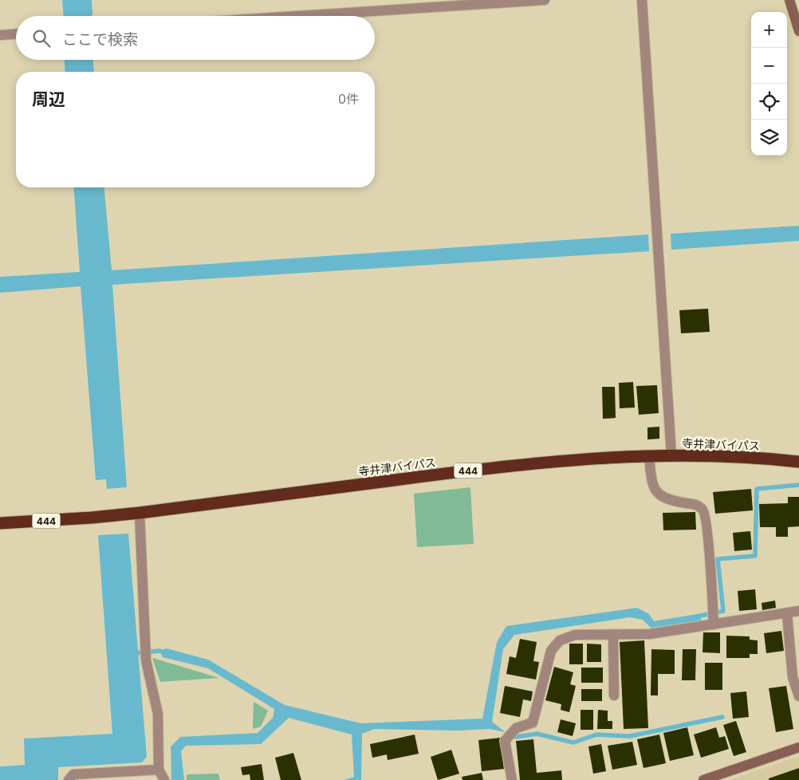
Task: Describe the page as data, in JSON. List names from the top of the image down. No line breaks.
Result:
{"streets":{"highway":["寺井津バイパス","444"]},"page":{"map_buttons":["+","−"],"search":"ここで検索","heading":["周辺","0件"]}}
